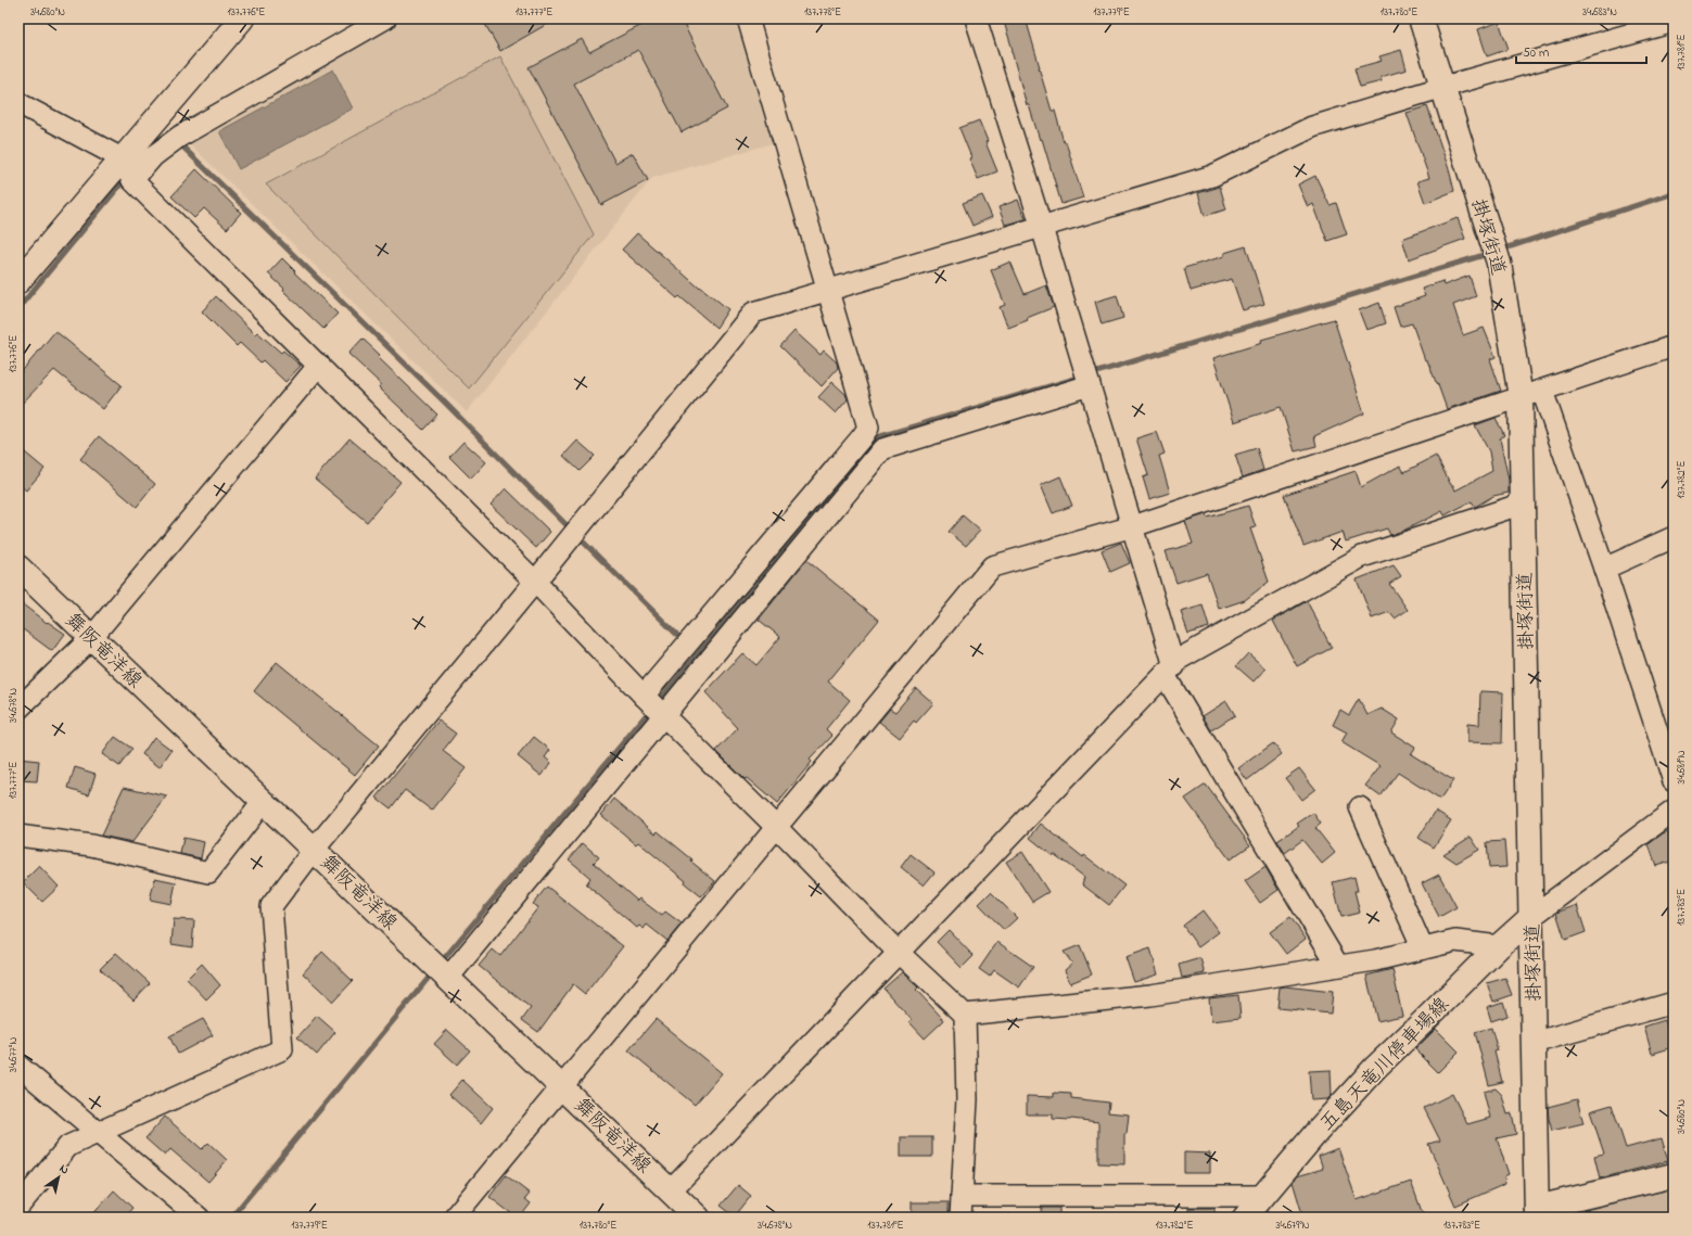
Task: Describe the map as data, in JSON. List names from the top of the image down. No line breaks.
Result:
{"streets":{"main road":["掛塚街道","舞阪竜洋線","五島天竜川停車場線"]},"crossings":[["掛塚街道","五島天竜川停車場線"]],"scale_bar":"50 m","north":"top right","coordinates":["34.680°N","137.776°E","137.777°E","137.778°E","137.779°E","137.780°E","34.683°N","137.781°E","137.782°E","34.678°N","34.681°N","137.783°E","34.677°N","34.679°N"]}
